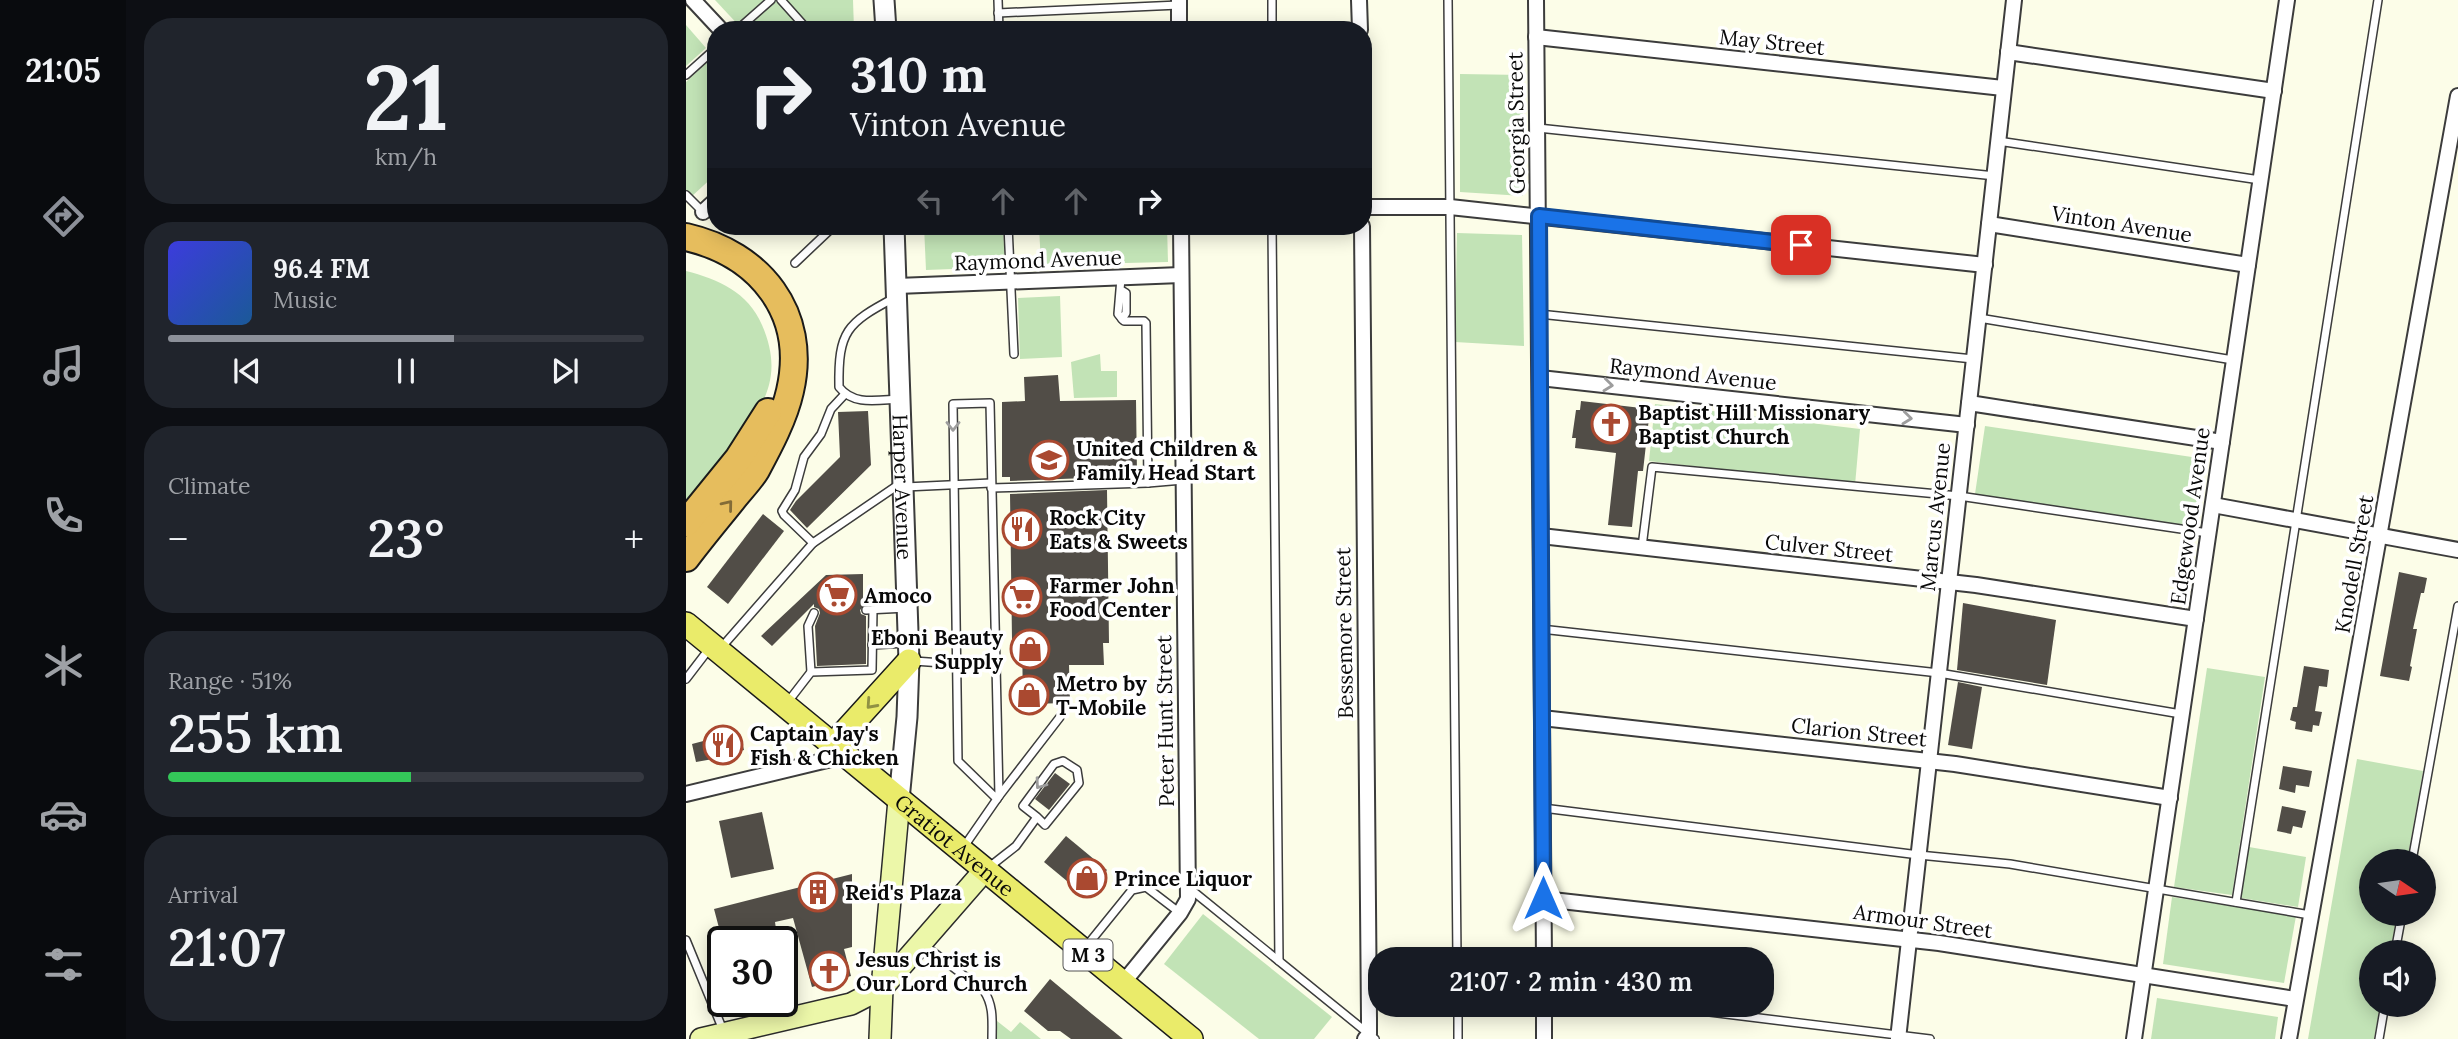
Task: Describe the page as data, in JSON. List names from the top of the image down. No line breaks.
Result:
{"streets":{"main road":["Harper Avenue","Gratiot Avenue","M 3"],"street":["May Street","Georgia Street","Vinton Avenue","Raymond Avenue","Edgewood Avenue","Marcus Avenue","Culver Street","Knodell Street","Bessemore Street","Peter Hunt Street","Clarion Street","Armour Street"]},"crossings":[["May Street","Georgia Street"],["May Street","Marcus Avenue"],["Georgia Street","Raymond Avenue"],["Georgia Street","Culver Street"],["Georgia Street","Clarion Street"],["Georgia Street","Armour Street"],["Vinton Avenue","Edgewood Avenue"],["Vinton Avenue","Marcus Avenue"],["Raymond Avenue","Harper Avenue"],["Raymond Avenue","Marcus Avenue"],["Raymond Avenue","Peter Hunt Street"],["Harper Avenue","Gratiot Avenue"],["Edgewood Avenue","Culver Street"],["Edgewood Avenue","Clarion Street"],["Edgewood Avenue","Armour Street"],["Marcus Avenue","Culver Street"],["Marcus Avenue","Clarion Street"],["Marcus Avenue","Armour Street"],["Knodell Street","Armour Street"],["Peter Hunt Street","Gratiot Avenue"]],"one_way":["Raymond Avenue"],"places":{"church":["Baptist Hill Missionary Baptist Church","Jesus Christ is Our Lord Church"],"school or university":["United Children & Family Head Start"],"restaurant":["Rock City Eats & Sweets","Captain Jay's Fish & Chicken"],"supermarket":["Amoco","Farmer John Food Center"],"shop":["Eboni Beauty Supply","Metro by T-Mobile","Prince Liquor"],"building":["Reid's Plaza"]},"north":"right","page":{"tabs":"21:05","tile":[["21","km/h"],"Climate",["Range · 51%","255 km"],["Arrival","21:07"]],"turn":["310 m","Vinton Avenue"],"song":["96.4 FM","Music"],"heat":["−","23°","+"],"limit":"30","trip":"21:07 · 2 min · 430 m"}}
